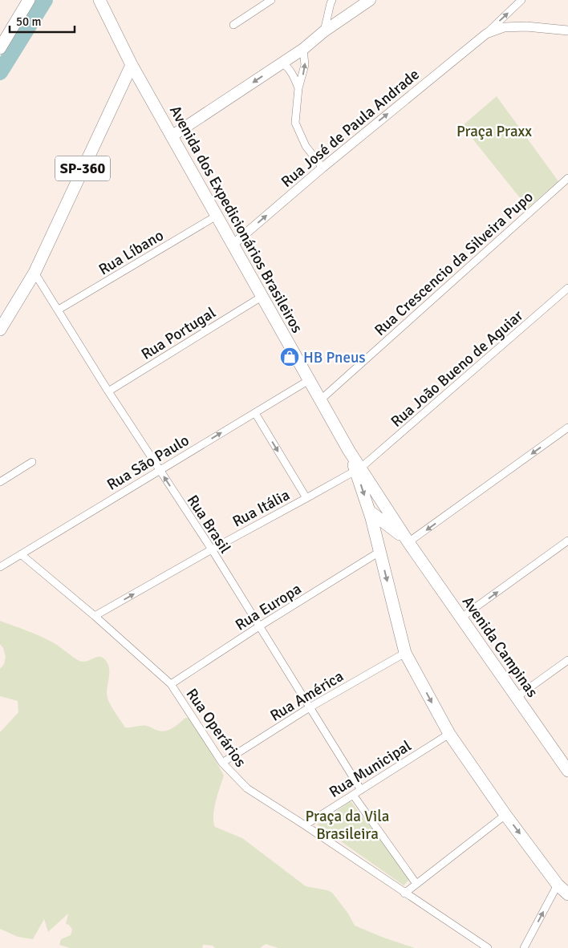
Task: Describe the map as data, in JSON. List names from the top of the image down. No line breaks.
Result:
{"streets":{"main road":["SP-360","Avenida dos Expedicionários Brasileiros","Avenida Campinas"],"street":["Rua José de Paula Andrade","Rua Líbano","Rua Crescencio da Silveira Pupo","Rua Portugal","Rua João Bueno de Aguiar","Rua São Paulo","Rua Itália","Rua Brasil","Rua Europa","Rua América","Rua Operários","Rua Municipal"]},"crossings":[["Rua José de Paula Andrade","Avenida dos Expedicionários Brasileiros"],["SP-360","Avenida dos Expedicionários Brasileiros"],["SP-360","Rua Brasil"],["Avenida dos Expedicionários Brasileiros","Rua Líbano"],["Avenida dos Expedicionários Brasileiros","Rua Crescencio da Silveira Pupo"],["Avenida dos Expedicionários Brasileiros","Rua Portugal"],["Avenida dos Expedicionários Brasileiros","Rua João Bueno de Aguiar"],["Avenida dos Expedicionários Brasileiros","Rua São Paulo"],["Avenida dos Expedicionários Brasileiros","Rua Itália"],["Avenida dos Expedicionários Brasileiros","Avenida Campinas"],["Rua Líbano","Rua Brasil"],["Rua Portugal","Rua Brasil"],["Rua João Bueno de Aguiar","Rua Itália"],["Rua João Bueno de Aguiar","Avenida Campinas"],["Rua São Paulo","Rua Brasil"],["Rua São Paulo","Rua Operários"],["Rua Itália","Rua Brasil"],["Rua Itália","Avenida Campinas"],["Rua Itália","Rua Operários"],["Rua Brasil","Rua Europa"],["Rua Brasil","Rua América"],["Rua Brasil","Rua Municipal"],["Rua Europa","Rua Operários"],["Rua América","Rua Operários"],["Rua Operários","Rua Municipal"]],"one_way":["Rua José de Paula Andrade","Rua Itália"],"parks":["Praça Praxx","Praça da Vila Brasileira"],"places":{"shop":["HB Pneus"]},"scale_bar":"50 m"}
